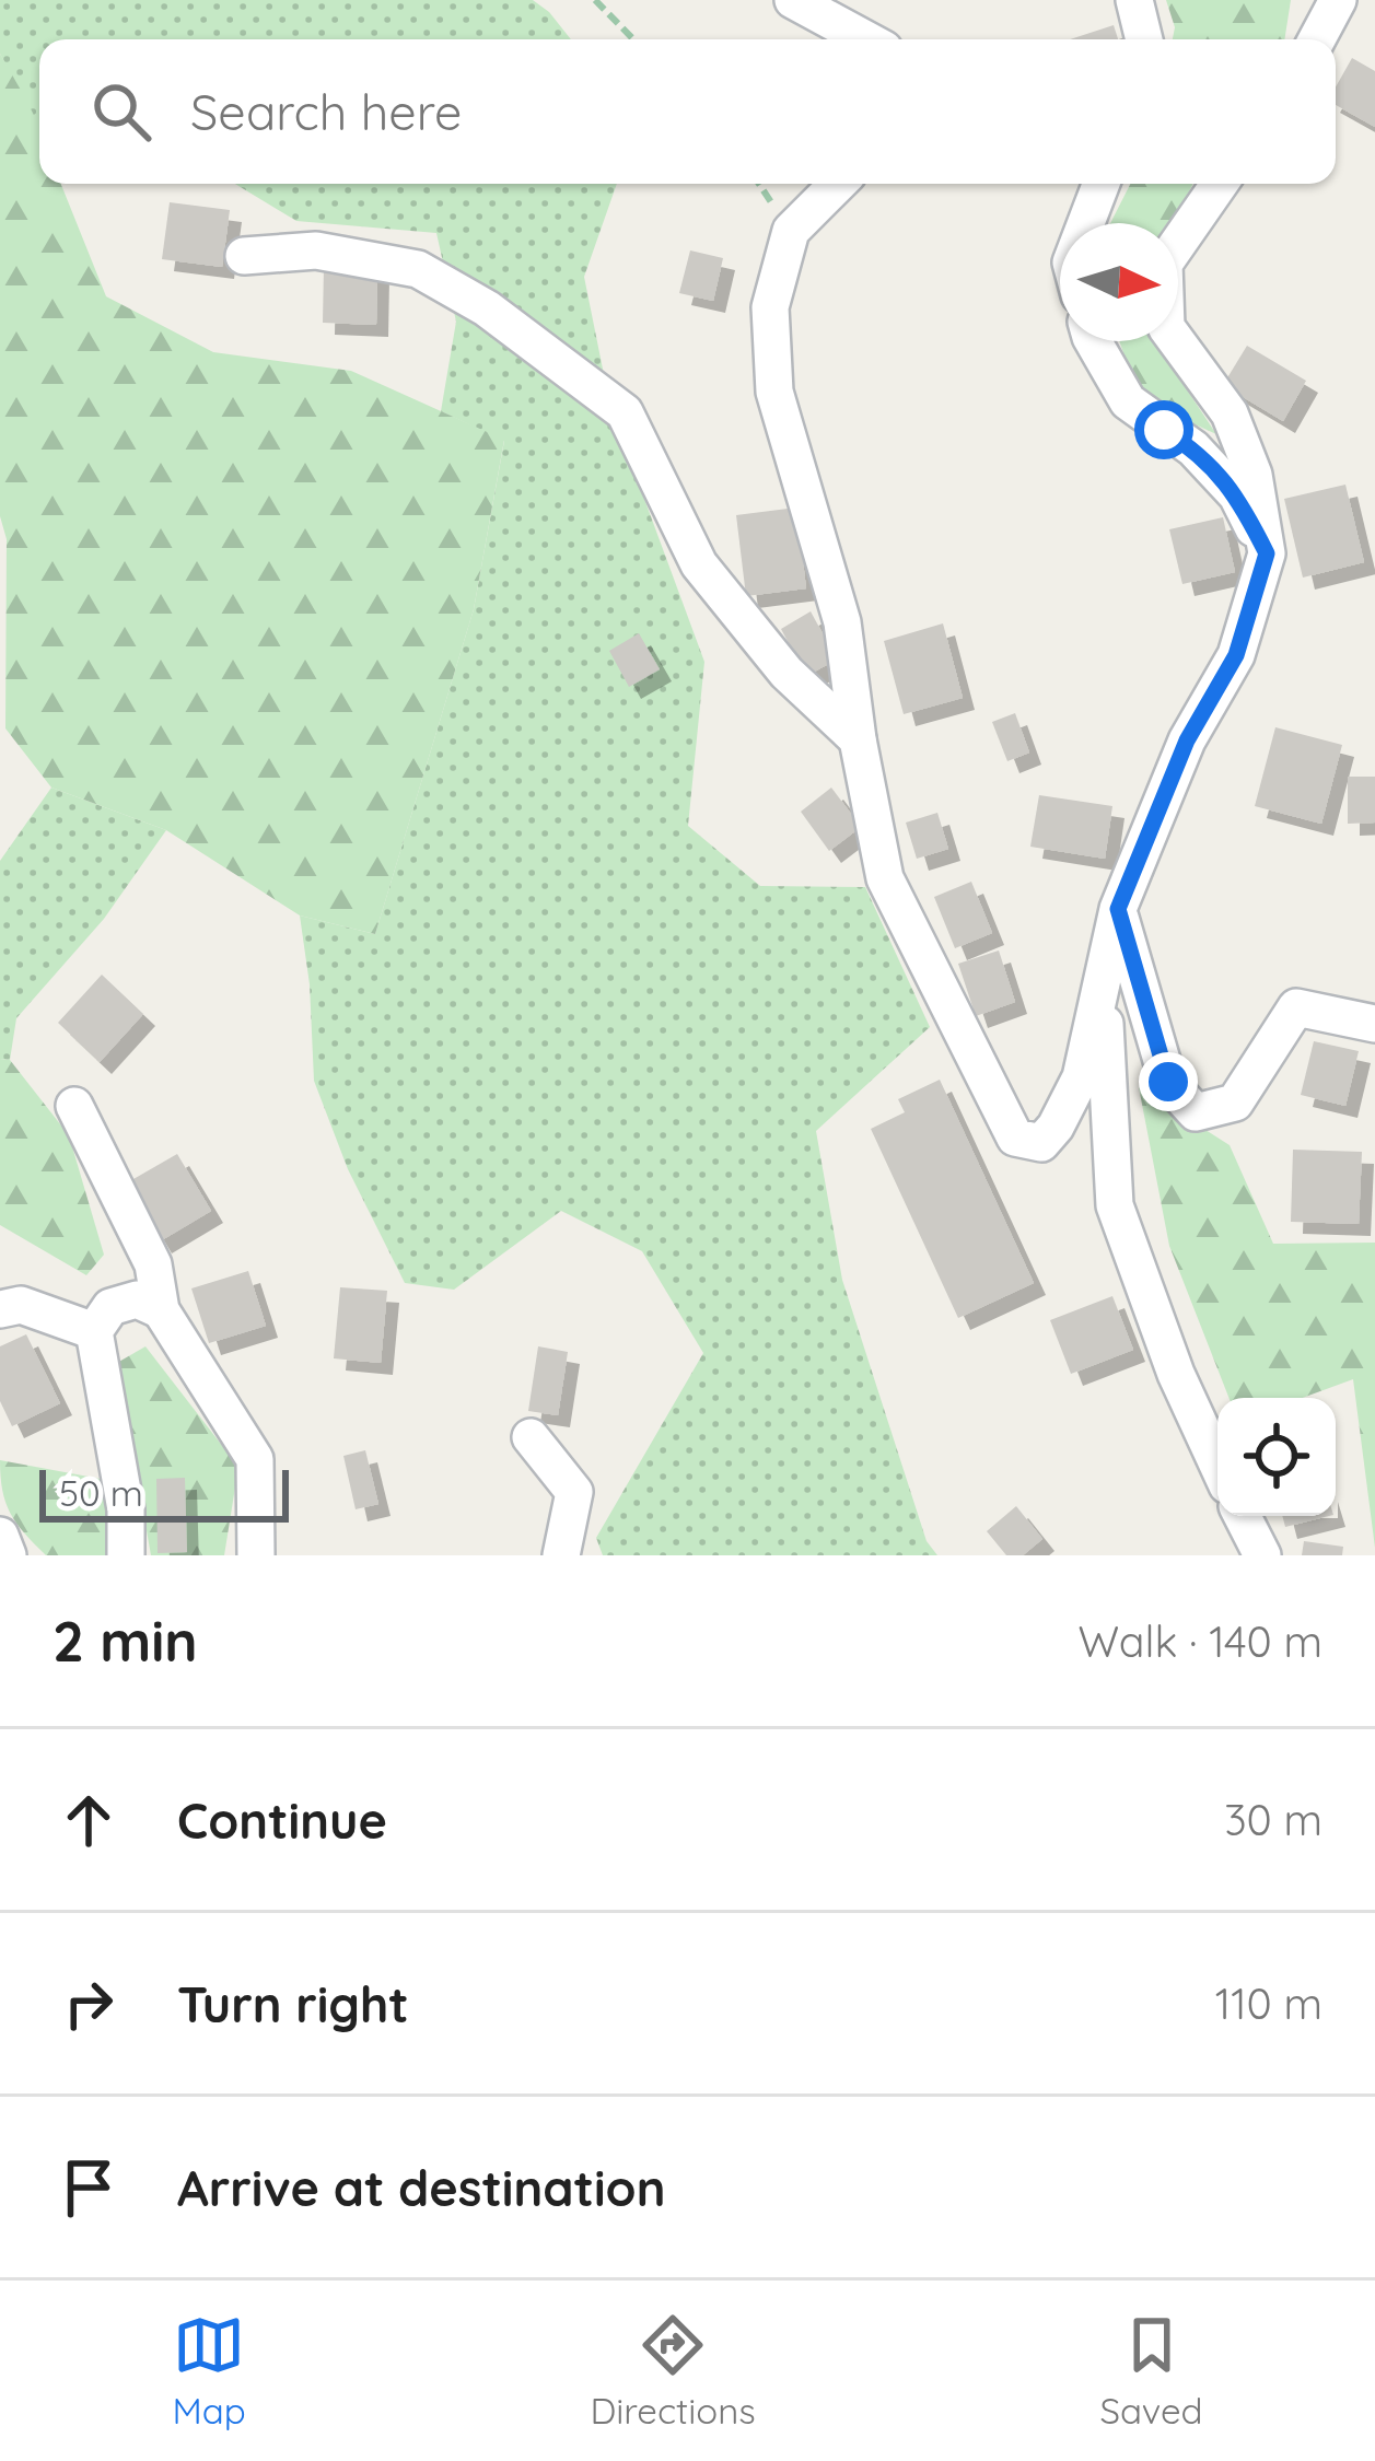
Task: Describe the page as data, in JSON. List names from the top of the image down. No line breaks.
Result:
{"scale_bar":"50 m","north":"right","page":{"search":"Search here","scale":"50 m","heading":["2 min","Walk · 140 m"],"list":[["Continue","30 m"],["Turn right","110 m"],"Arrive at destination"],"nav":["Map","Directions","Saved"]}}
